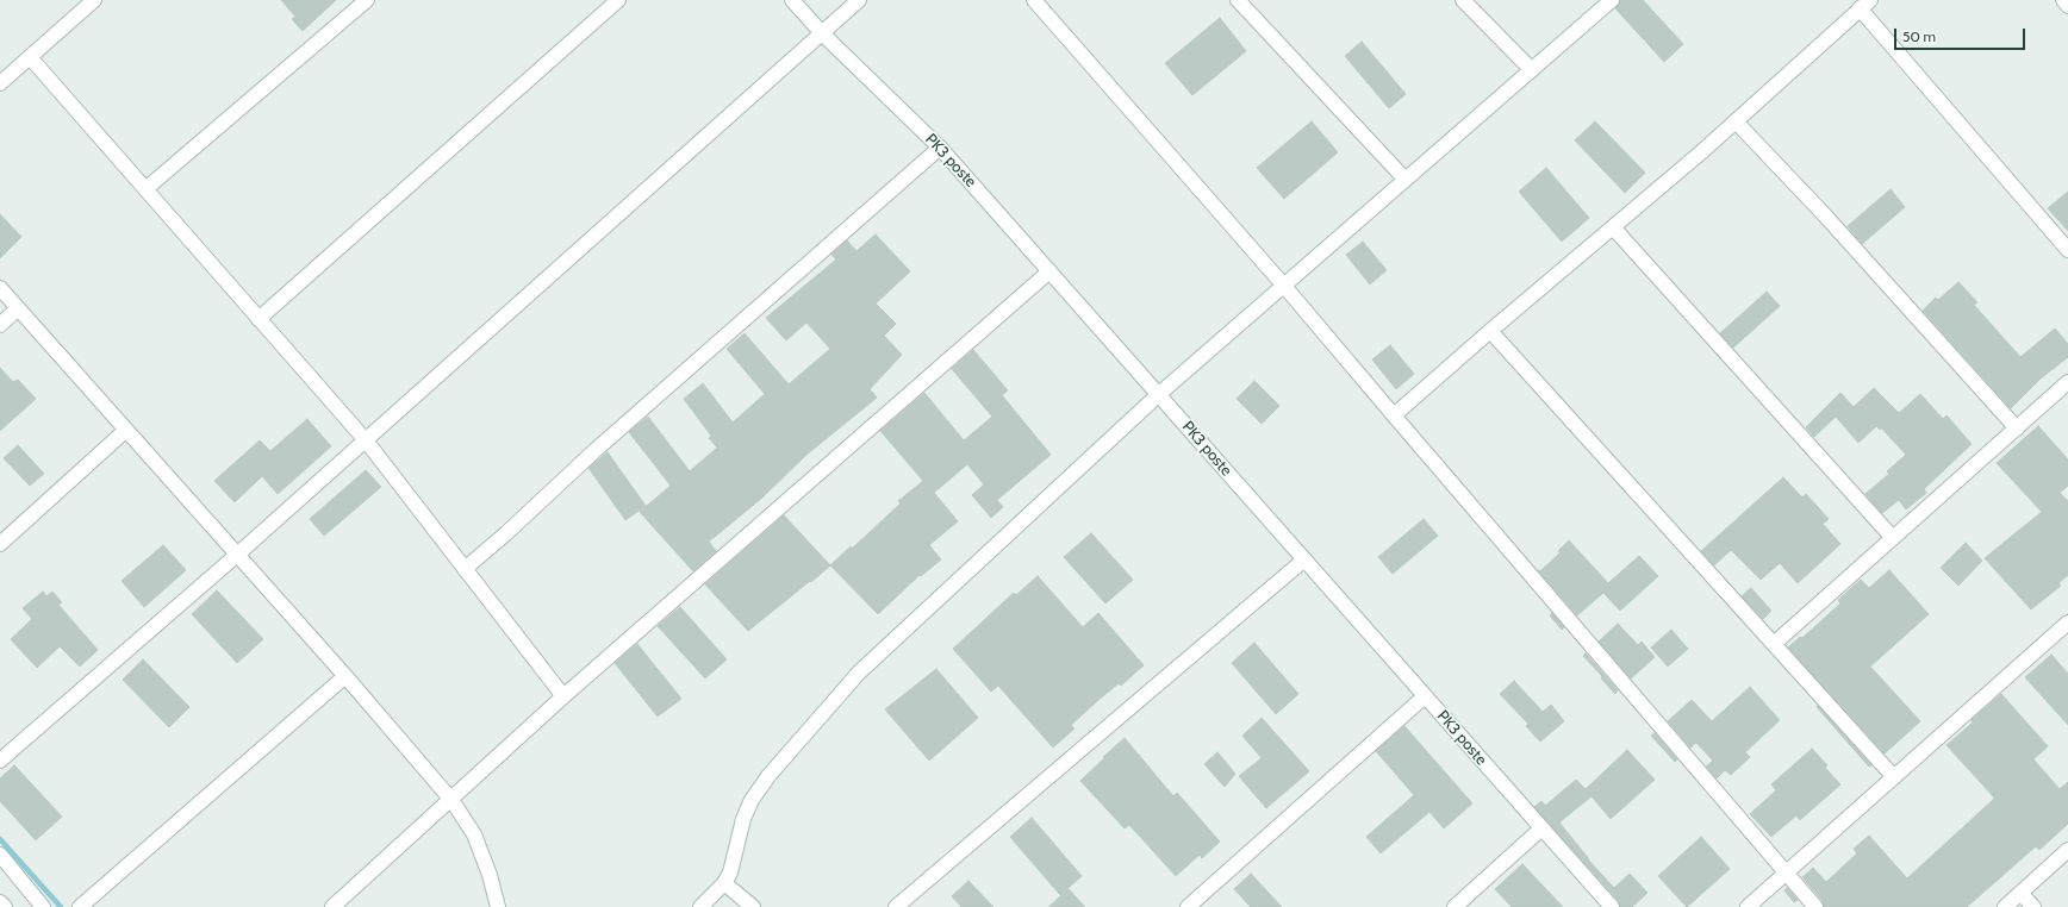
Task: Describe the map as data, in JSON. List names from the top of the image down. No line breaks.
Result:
{"streets":{"street":["PK3 poste"]},"scale_bar":"50 m"}
